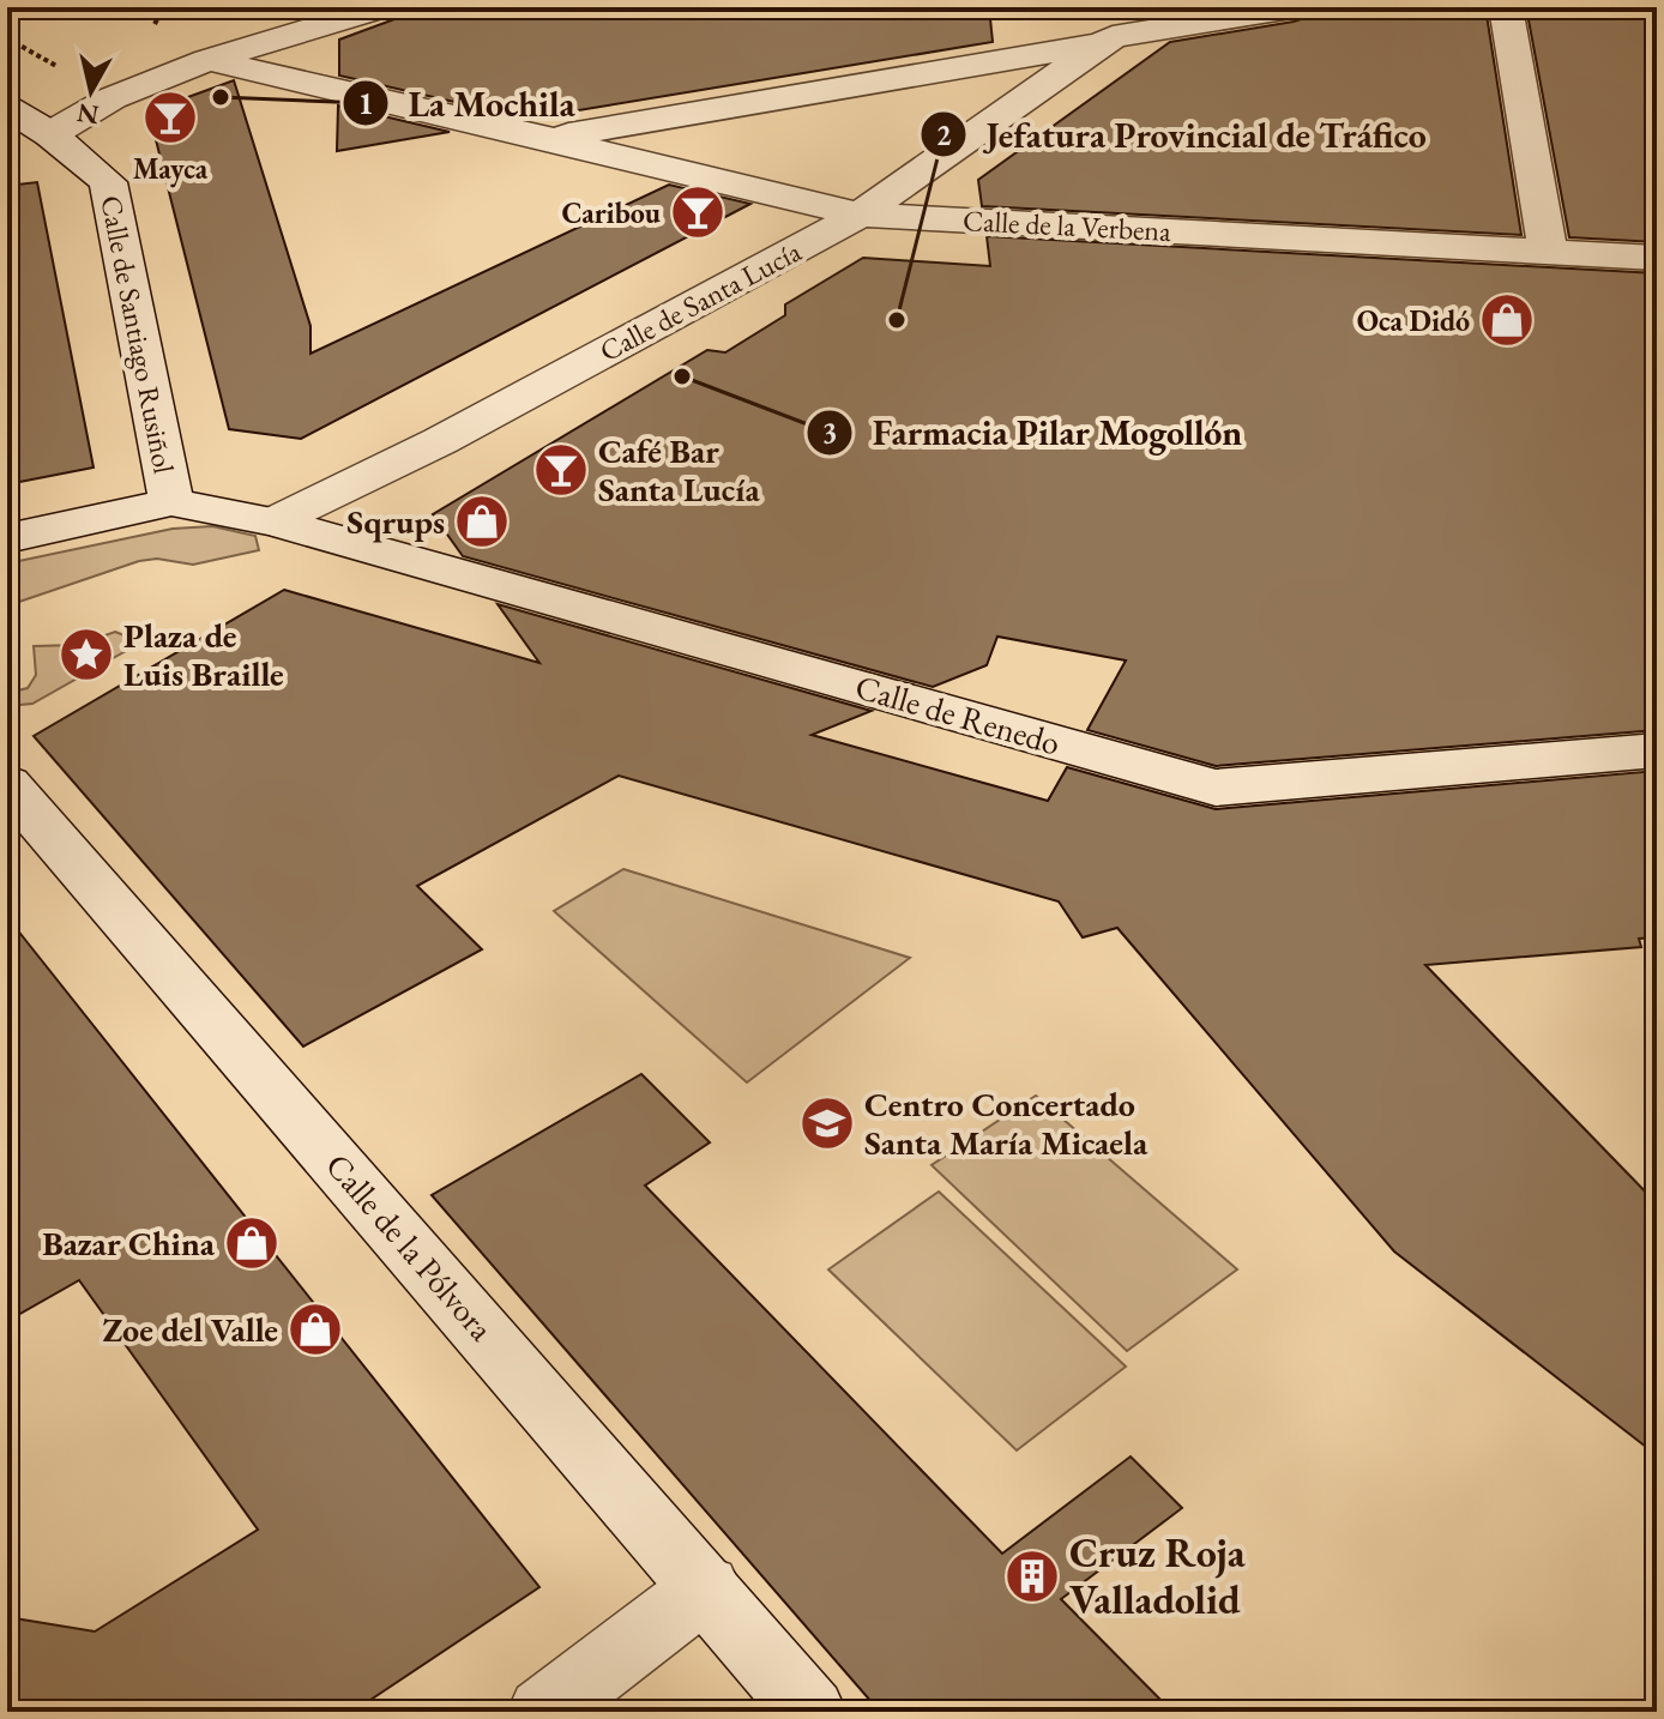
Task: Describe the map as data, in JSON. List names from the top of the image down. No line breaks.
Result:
{"streets":{"street":["Calle de la Verbena","Calle de Santa Lucía","Calle de Santiago Rusiñol","Calle de Renedo","Calle de la Pólvora"]},"crossings":[["Calle de la Verbena","Calle de Santa Lucía"],["Calle de Santa Lucía","Calle de Renedo"]],"places":{"other":["La Mochila","Jefatura Provincial de Tráfico","Farmacia Pilar Mogollón"],"bar":["Mayca","Caribou","Café Bar Santa Lucía"],"shop":["Oca Didó","Sqrups","Bazar China","Zoe del Valle"],"place":["Plaza de Luis Braille"],"school or university":["Centro Concertado Santa María Micaela"],"building":["Cruz Roja Valladolid"]},"north":"bottom"}
